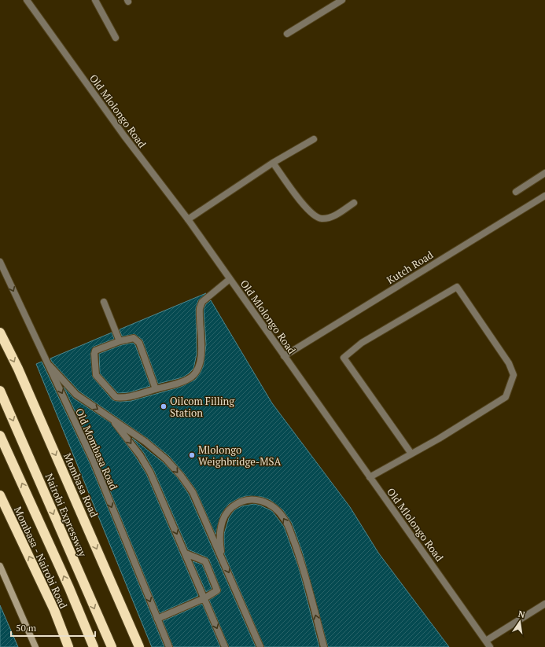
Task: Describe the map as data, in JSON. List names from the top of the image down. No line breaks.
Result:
{"streets":{"highway":["Mombasa Road","Nairobi Expressway","Mombasa - Nairobi Road"],"street":["Old Mlolongo Road","Kutch Road","Old Mombasa Road"]},"crossings":[["Old Mlolongo Road","Kutch Road"]],"places":["Oilcom Filling Station","Mlolongo Weighbridge-MSA"],"scale_bar":"50 m","north":"top"}
